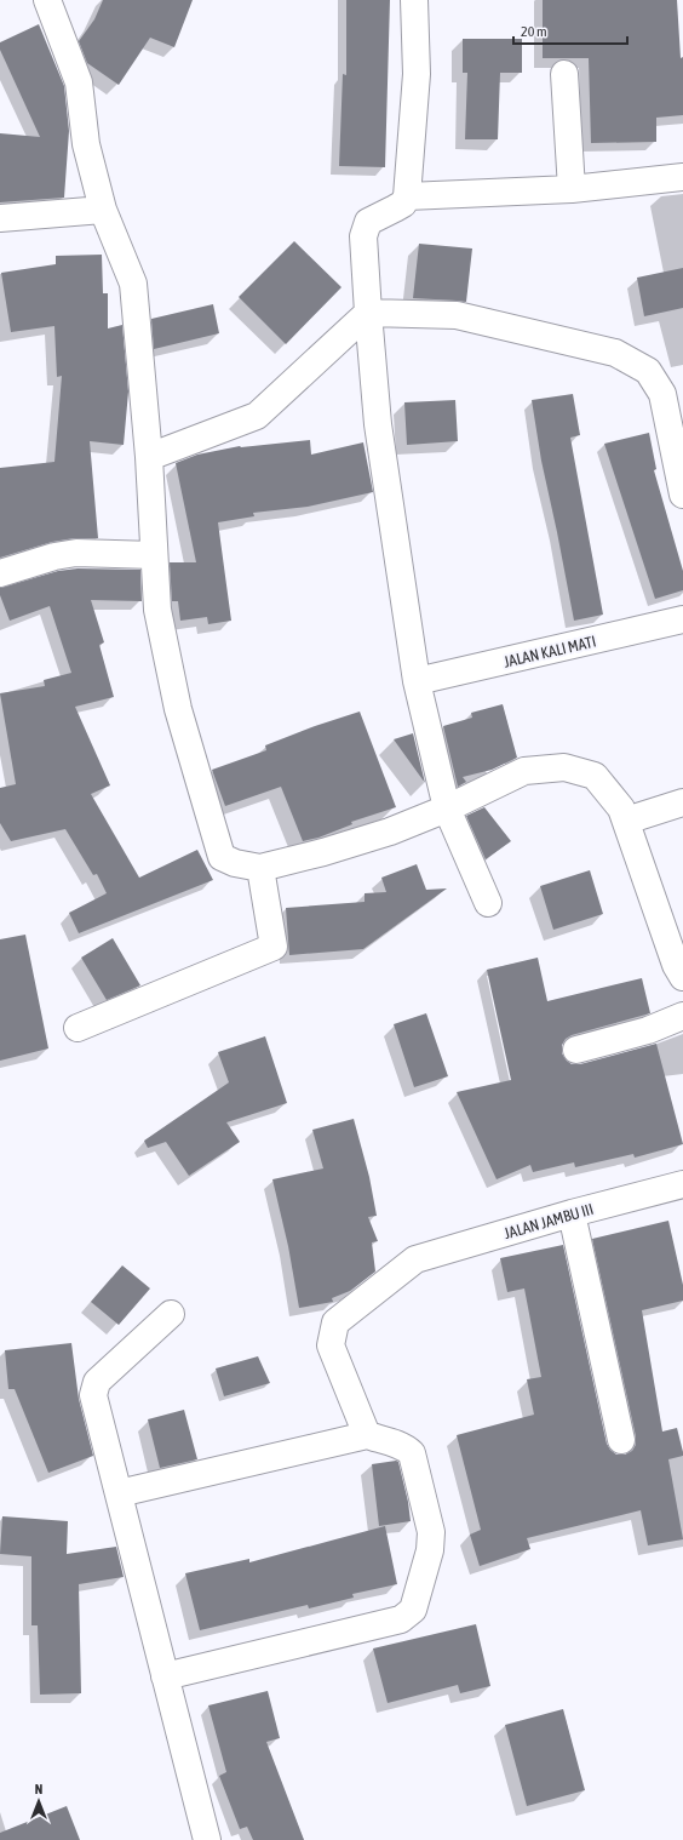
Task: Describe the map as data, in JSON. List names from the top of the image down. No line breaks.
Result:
{"streets":{"street":["JALAN KALI MATI","JALAN JAMBU III"]},"scale_bar":"20 m","north":"top"}
